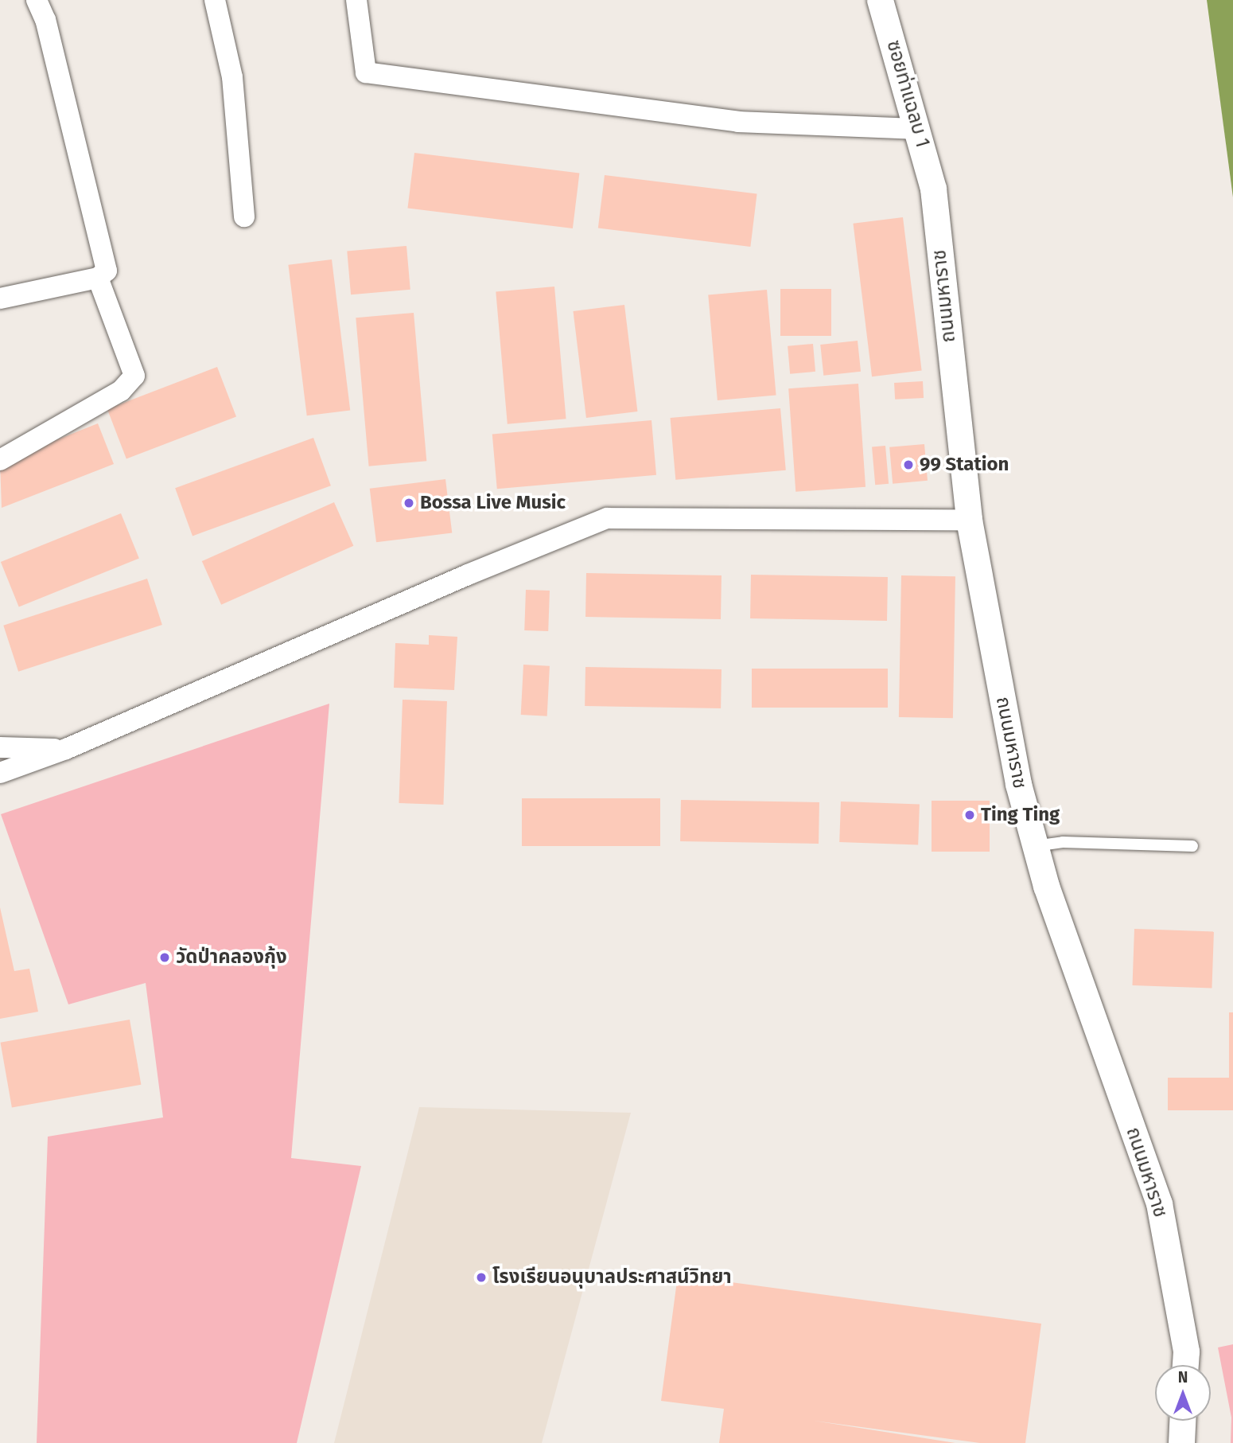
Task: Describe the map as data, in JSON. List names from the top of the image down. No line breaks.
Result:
{"streets":{"street":["ซอยท่าแฉลบ 1","ถนนมหาราช"]},"crossings":[["ซอยท่าแฉลบ 1","ถนนมหาราช"]],"places":["99 Station","Bossa Live Music","Ting Ting","วัดป่าคลองกุ้ง","โรงเรียนอนุบาลประศาสน์วิทยา"],"north":"top"}
